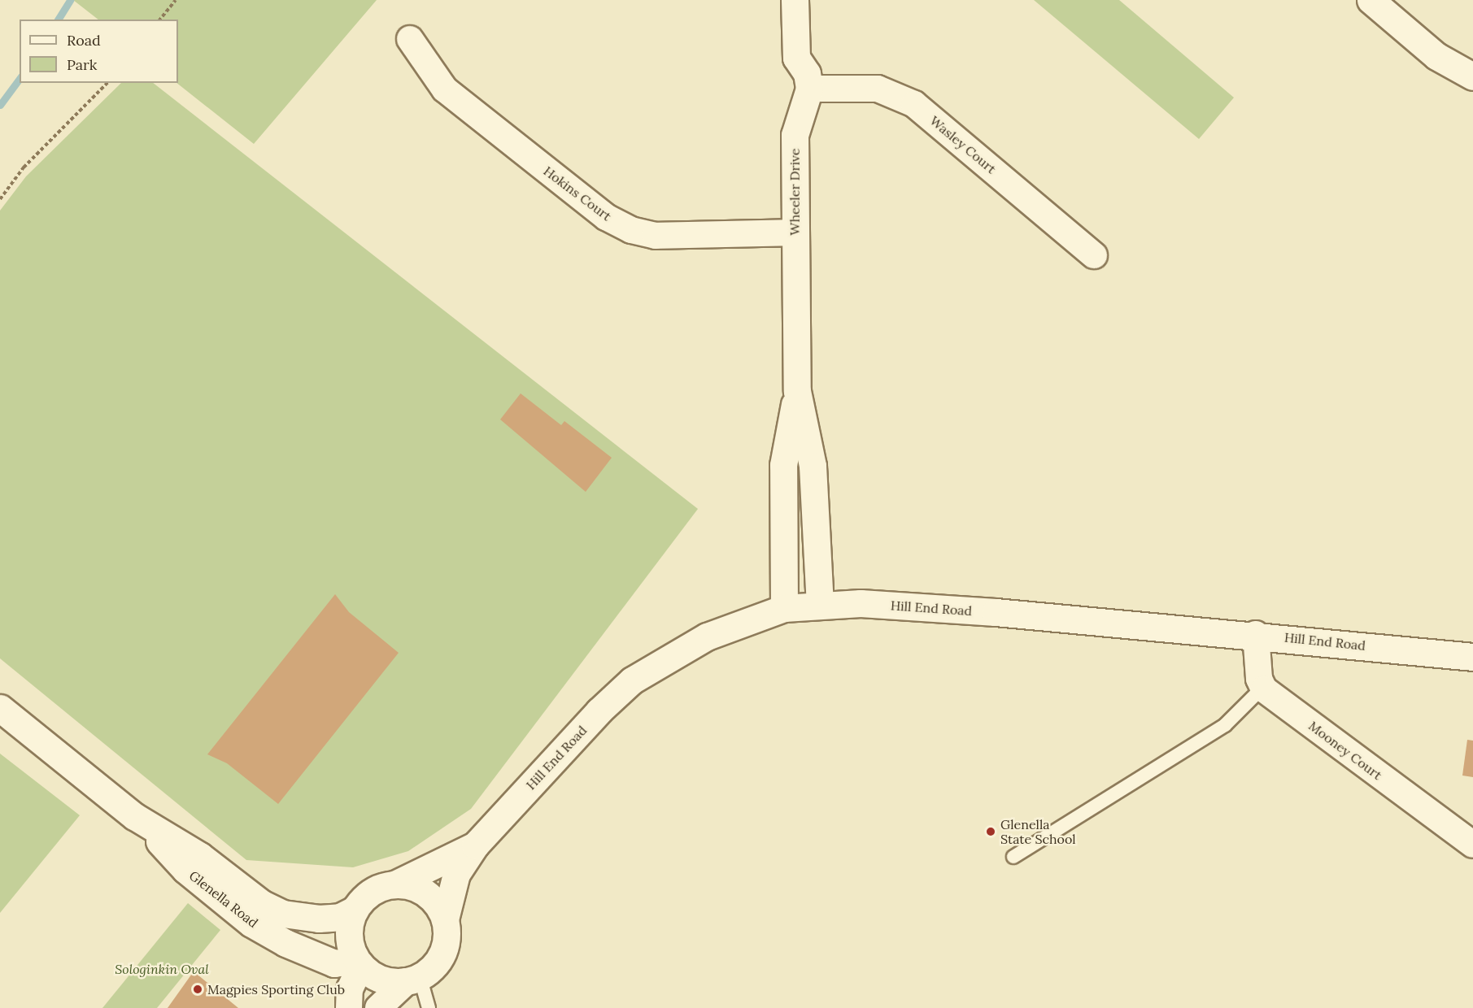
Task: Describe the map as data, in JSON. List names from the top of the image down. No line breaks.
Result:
{"streets":{"street":["Wasley Court","Wheeler Drive","Hokins Court","Hill End Road","Mooney Court","Glenella Road"]},"crossings":[["Wasley Court","Wheeler Drive"],["Wheeler Drive","Hokins Court"],["Wheeler Drive","Hill End Road"],["Hill End Road","Glenella Road"]],"parks":["Sologinkin Oval"],"places":["Glenella State School","Magpies Sporting Club"],"legend":["Road","Park"]}
